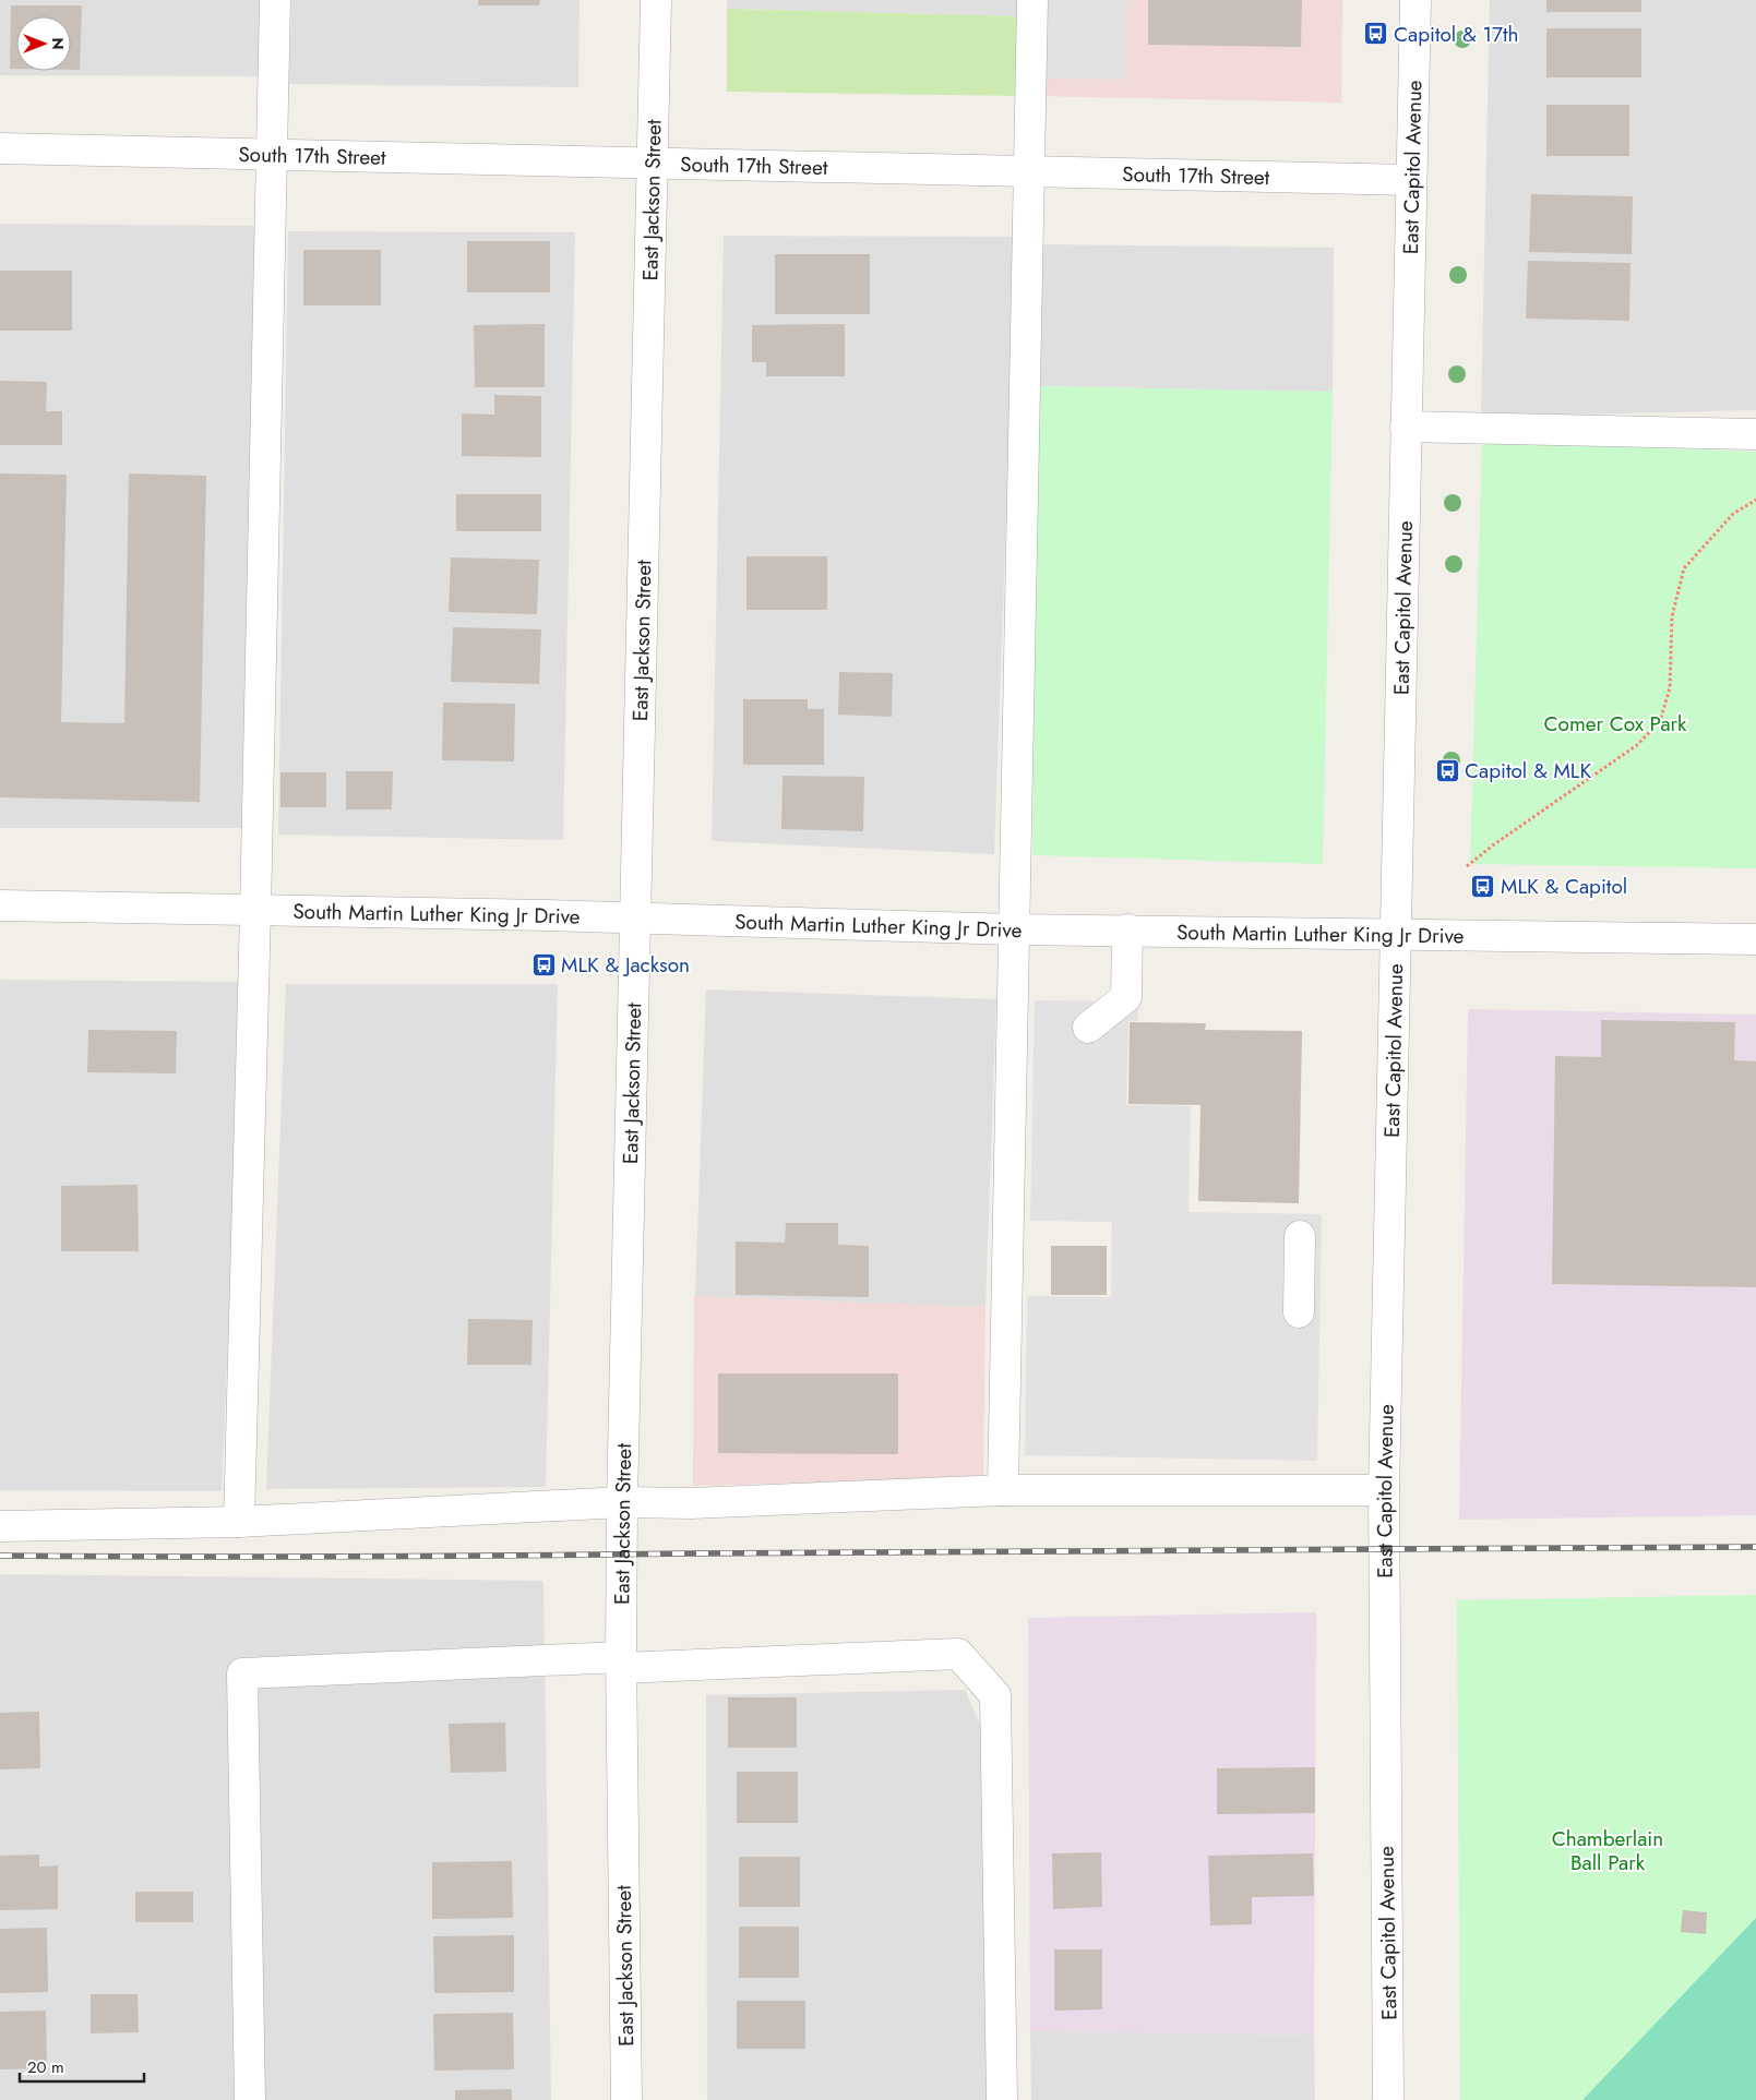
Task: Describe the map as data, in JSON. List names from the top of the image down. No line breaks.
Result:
{"streets":{"street":["South 17th Street","East Capitol Avenue","East Jackson Street","South Martin Luther King Jr Drive"]},"crossings":[["South 17th Street","East Capitol Avenue"],["South 17th Street","East Jackson Street"],["East Capitol Avenue","South Martin Luther King Jr Drive"],["East Jackson Street","South Martin Luther King Jr Drive"]],"parks":["Comer Cox Park","Chamberlain Ball Park"],"places":{"bus stop":["Capitol & 17th","Capitol & MLK","MLK & Capitol","MLK & Jackson"]},"scale_bar":"20 m","north":"right"}
